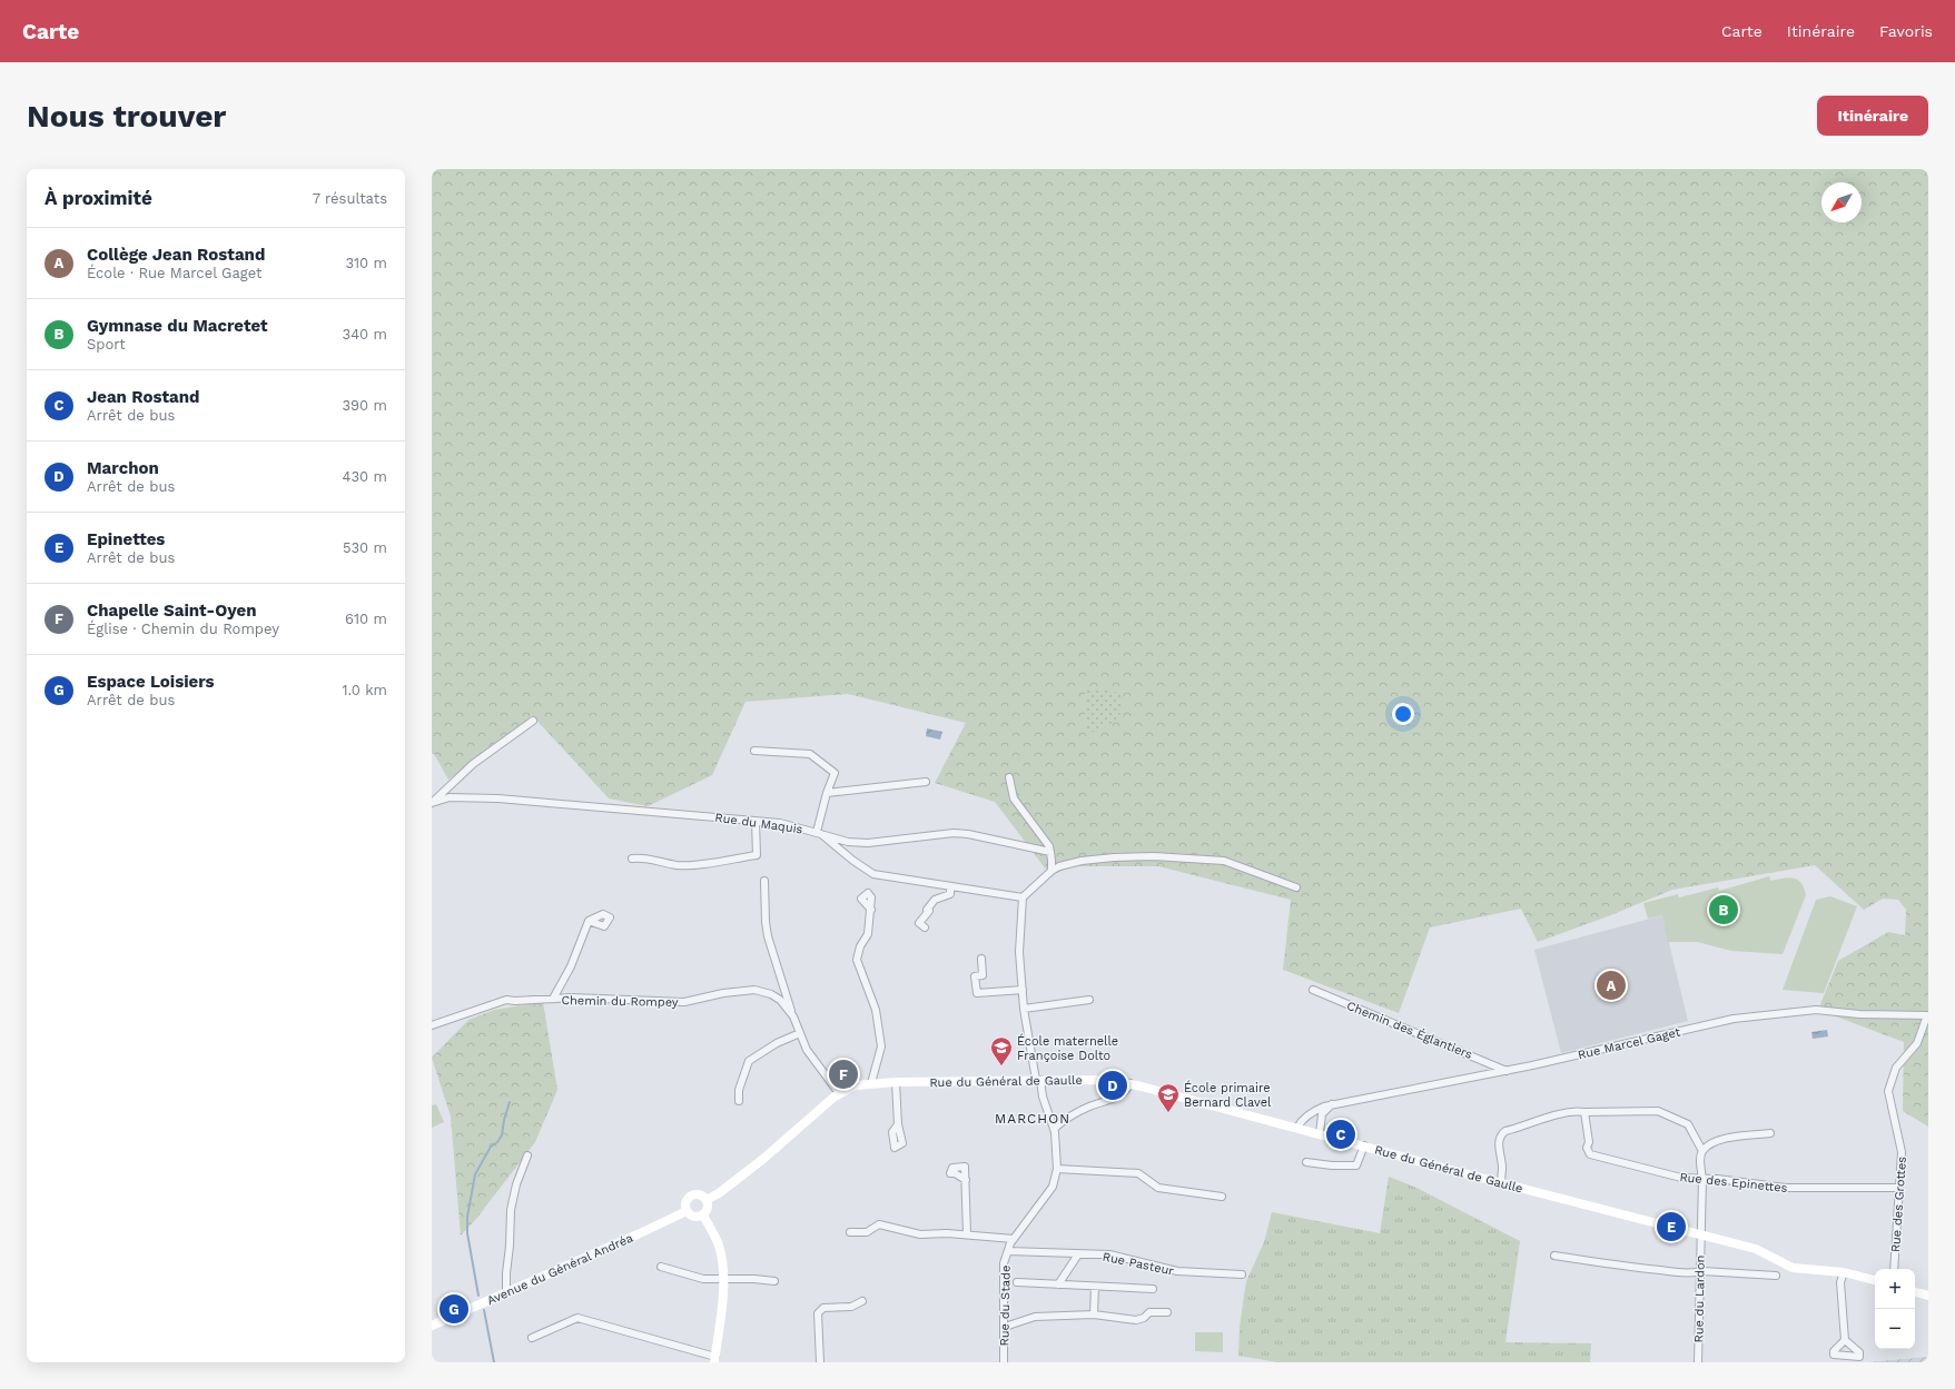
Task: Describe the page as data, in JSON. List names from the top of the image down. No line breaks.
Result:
{"streets":{"main road":["Rue du Général de Gaulle","Avenue du Général Andréa"],"street":["Rue du Maquis","Chemin du Rompey","Chemin des Églantiers","Rue Marcel Gaget","Rue des Epinettes","Rue des Grottes","Rue Pasteur","Rue du Lardon","Rue du Stade"]},"crossings":[["Chemin du Rompey","Rue du Général de Gaulle"],["Chemin des Églantiers","Rue Marcel Gaget"],["Rue Marcel Gaget","Rue du Général de Gaulle"],["Rue Marcel Gaget","Rue des Grottes"],["Rue du Général de Gaulle","Avenue du Général Andréa"],["Rue du Général de Gaulle","Rue du Lardon"],["Rue du Général de Gaulle","Rue du Stade"],["Rue des Epinettes","Rue des Grottes"],["Rue des Epinettes","Rue du Lardon"],["Rue Pasteur","Rue du Stade"]],"districts":["MARCHON"],"places":{"school or university":["École maternelle Françoise Dolto","École primaire Bernard Clavel"]},"north":"bottom left","page":{"header":"Carte","nav":["Carte","Itinéraire","Favoris"],"buttons":"Itinéraire","title":"Nous trouver","heading":["À proximité","7 résultats"],"list":[{"mark":"A","name":"Collège Jean Rostand","note":"École · Rue Marcel Gaget","value":"310 m"},{"mark":"B","name":"Gymnase du Macretet","note":"Sport","value":"340 m"},{"mark":"C","name":"Jean Rostand","note":"Arrêt de bus","value":"390 m"},{"mark":"D","name":"Marchon","note":"Arrêt de bus","value":"430 m"},{"mark":"E","name":"Epinettes","note":"Arrêt de bus","value":"530 m"},{"mark":"F","name":"Chapelle Saint-Oyen","note":"Église · Chemin du Rompey","value":"610 m"},{"mark":"G","name":"Espace Loisiers","note":"Arrêt de bus","value":"1.0 km"}],"pins":["B","A","F","D","C","E","G"],"map_buttons":["+","−"]}}
